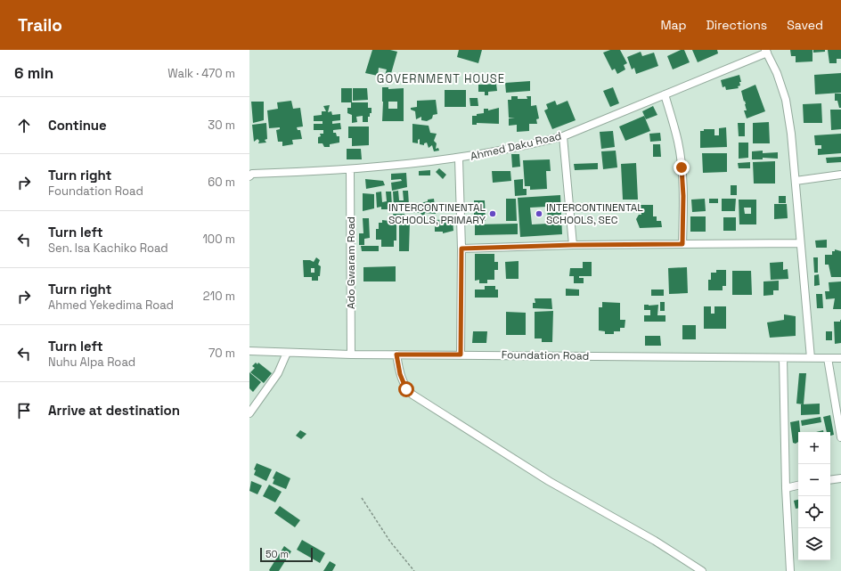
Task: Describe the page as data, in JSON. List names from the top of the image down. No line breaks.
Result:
{"streets":{"street":["Ahmed Daku Road","Ado Gwaram Road","Foundation Road"]},"crossings":[["Ahmed Daku Road","Ado Gwaram Road"],["Ado Gwaram Road","Foundation Road"]],"districts":["GOVERNMENT HOUSE"],"places":["INTERCONTINENTAL SCHOOLS, PRIMARY","INTERCONTINENTAL SCHOOLS, SEC"],"scale_bar":"50 m","page":{"header":"Trailo","nav":["Map","Directions","Saved"],"heading":["6 min","Walk · 470 m"],"list":[["Continue","30 m"],["Turn right","Foundation Road","60 m"],["Turn left","Sen. Isa Kachiko Road","100 m"],["Turn right","Ahmed Yekedima Road","210 m"],["Turn left","Nuhu Alpa Road","70 m"],"Arrive at destination"],"map_buttons":["+","−"],"scale":"50 m"}}
